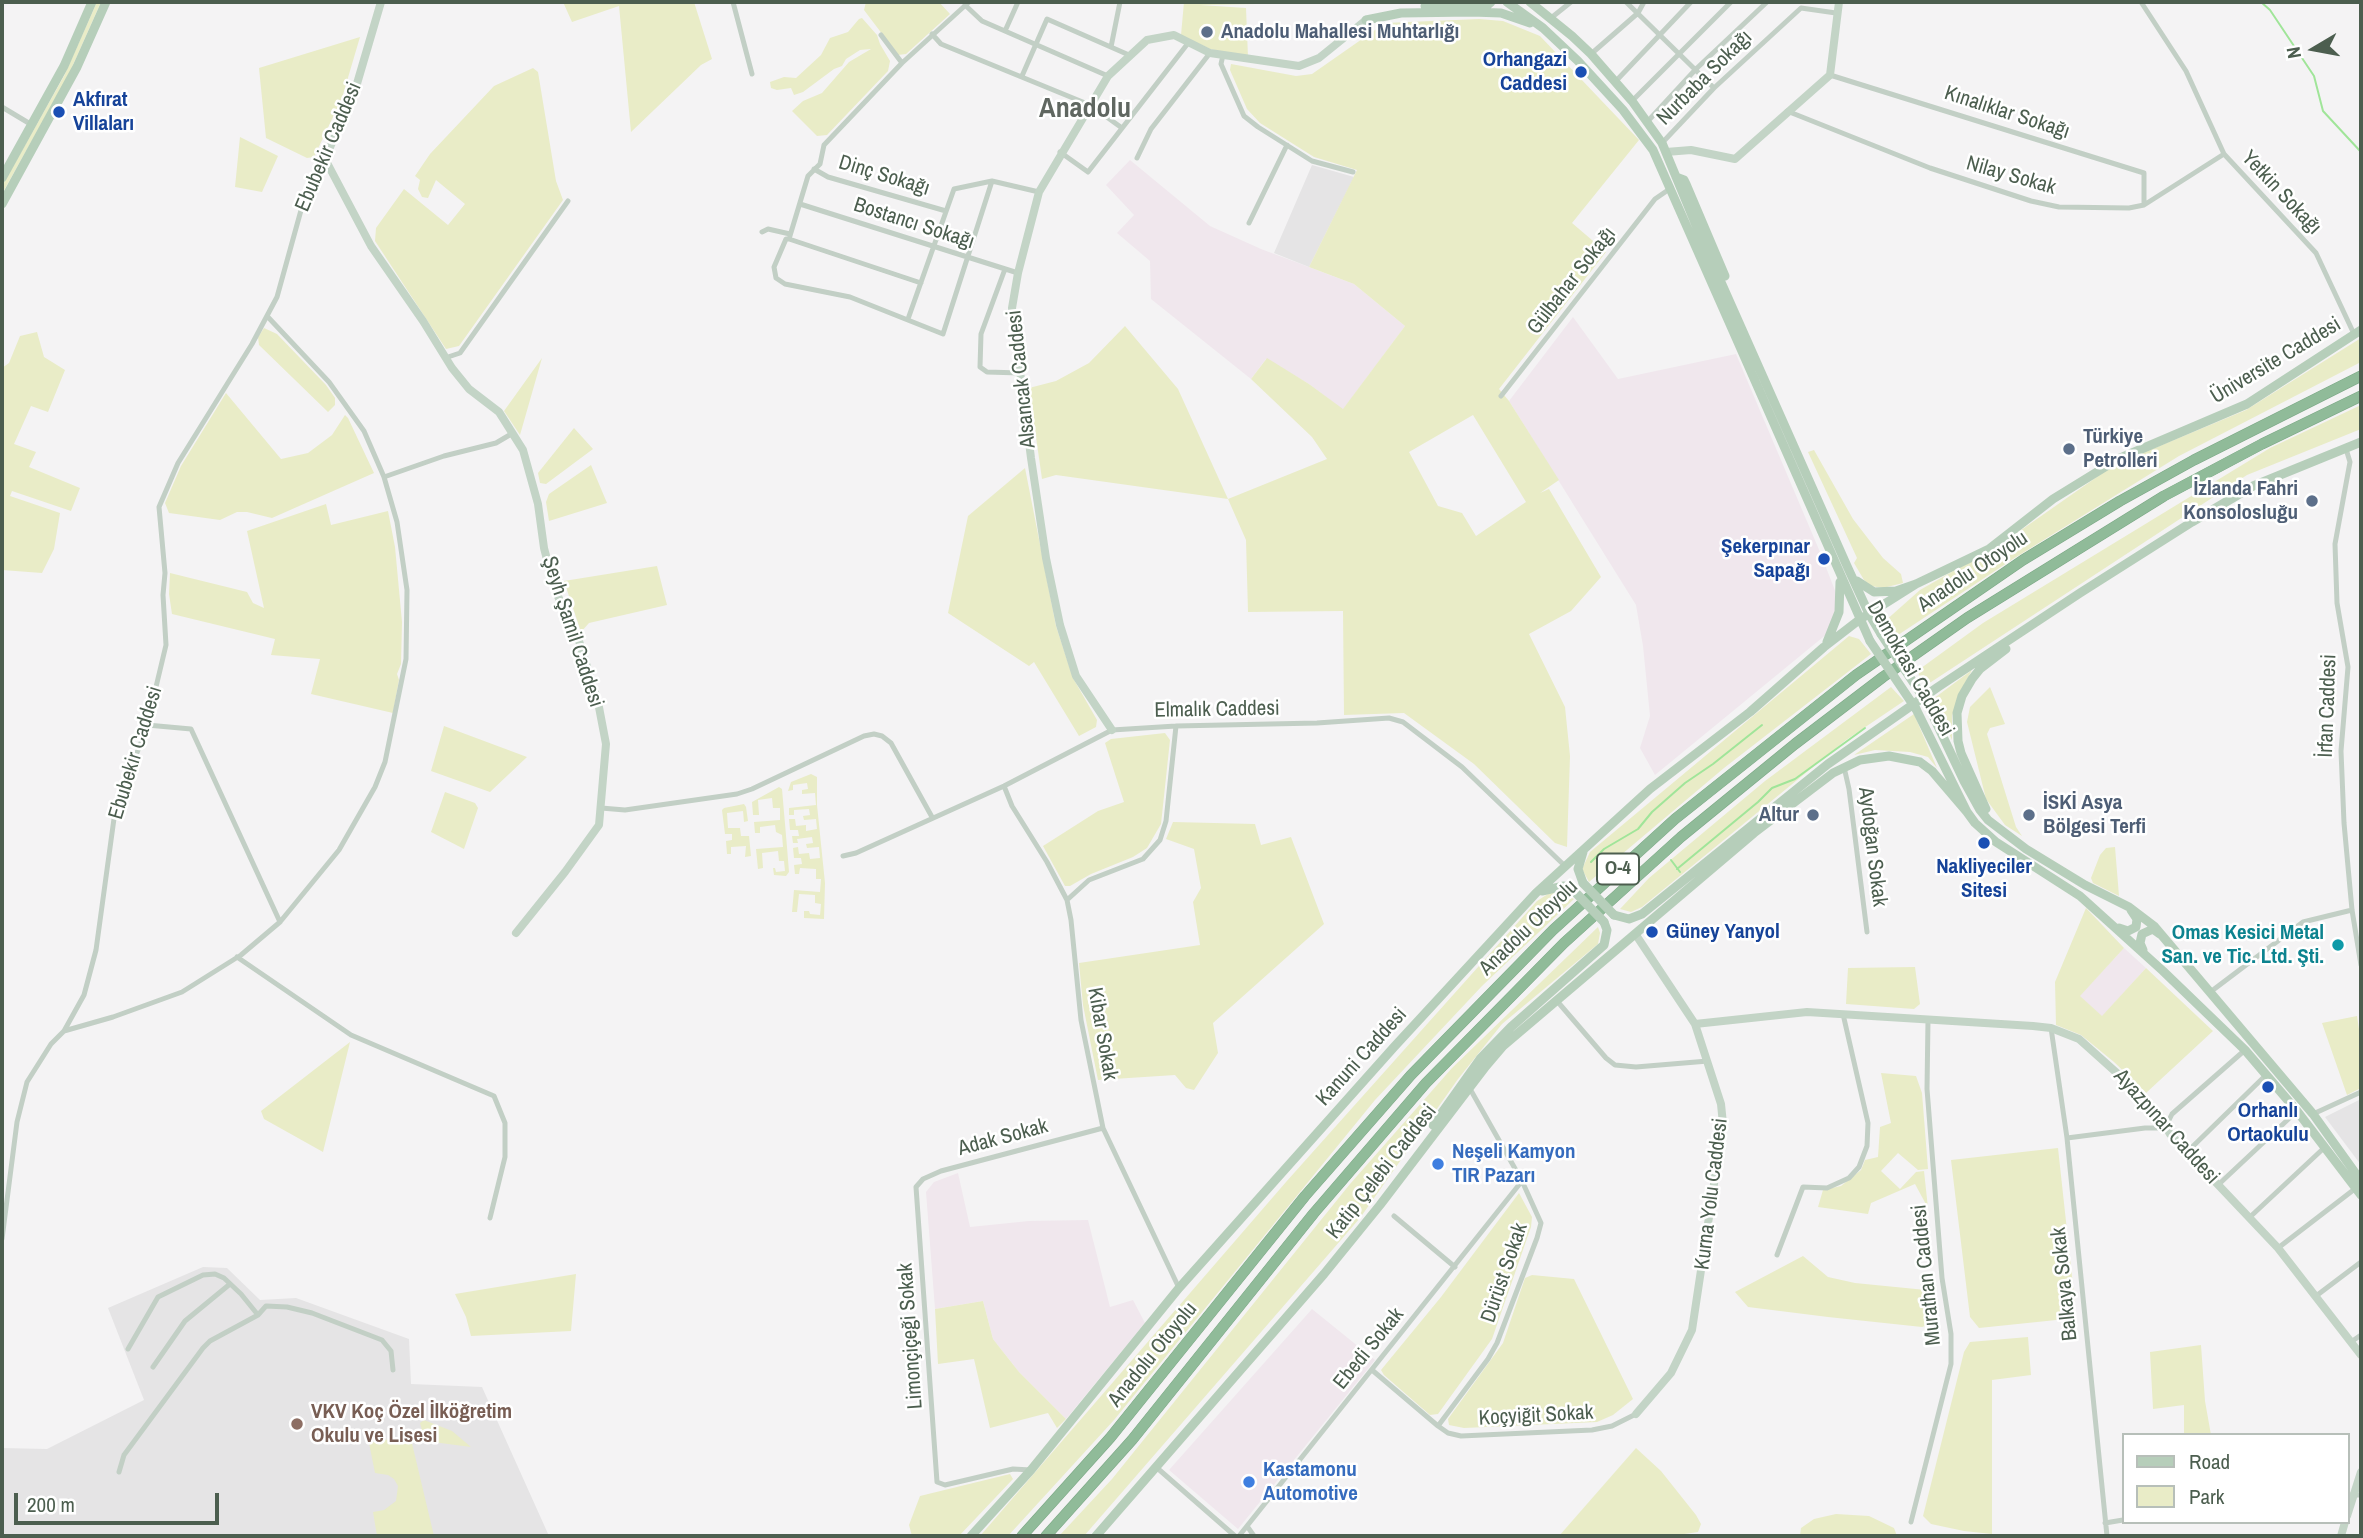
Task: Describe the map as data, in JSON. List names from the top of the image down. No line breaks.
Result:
{"streets":{"highway":["Anadolu Otoyolu","O-4"],"main road":["Üniversite Caddesi","Demokrasi Caddesi","Kanuni Caddesi","Katip Çelebi Caddesi"],"street":["Nurbaba Sokağı","Kınalıklar Sokağı","Ebubekir Caddesi","Dinç Sokağı","Nilay Sokak","Yetkin Sokağı","Bostancı Sokağı","Gülbahar Sokağı","Alsancak Caddesi","Şeyh Şamil Caddesi","İrfan Caddesi","Elmalık Caddesi","Aydoğan Sokak","Kibar Sokak","Ayazpınar Caddesi","Adak Sokak","Kurna Yolu Caddesi","Dürüst Sokak","Murathan Caddesi","Balkaya Sokak","Limonçiçeği Sokak","Ebedi Sokak","Koçyiğit Sokak"]},"crossings":[["Nurbaba Sokağı","Demokrasi Caddesi"],["Kınalıklar Sokağı","Nilay Sokak"],["Ebubekir Caddesi","Şeyh Şamil Caddesi"],["Nilay Sokak","Yetkin Sokağı"],["Yetkin Sokağı","Üniversite Caddesi"],["Bostancı Sokağı","Alsancak Caddesi"],["Gülbahar Sokağı","Demokrasi Caddesi"],["Üniversite Caddesi","Kanuni Caddesi"],["Alsancak Caddesi","Elmalık Caddesi"],["Demokrasi Caddesi","Kanuni Caddesi"],["Elmalık Caddesi","Kibar Sokak"],["Elmalık Caddesi","Kanuni Caddesi"],["Kibar Sokak","Kanuni Caddesi"],["Kibar Sokak","Adak Sokak"],["Kanuni Caddesi","Limonçiçeği Sokak"],["Ayazpınar Caddesi","Kurna Yolu Caddesi"],["Ayazpınar Caddesi","Murathan Caddesi"],["Ayazpınar Caddesi","Balkaya Sokak"],["Adak Sokak","Limonçiçeği Sokak"],["Katip Çelebi Caddesi","Kurna Yolu Caddesi"],["Katip Çelebi Caddesi","Dürüst Sokak"],["Kurna Yolu Caddesi","Koçyiğit Sokak"],["Dürüst Sokak","Ebedi Sokak"],["Dürüst Sokak","Koçyiğit Sokak"]],"districts":["Anadolu"],"places":["Anadolu Mahallesi Muhtarlığı","Orhangazi Caddesi","Akfırat Villaları","Türkiye Petrolleri","İzlanda Fahri Konsolosluğu","Şekerpınar Sapağı","Altur","İSKİ Asya Bölgesi Terfi","Nakliyeciler Sitesi","Güney Yanyol","Omas Kesici Metal San. ve Tic. Ltd. Şti.","Orhanlı Ortaokulu","Neşeli Kamyon TIR Pazarı","VKV Koç Özel İlköğretim Okulu ve Lisesi","Kastamonu Automotive"],"legend":["Road","Park"],"scale_bar":"200 m","north":"left"}
